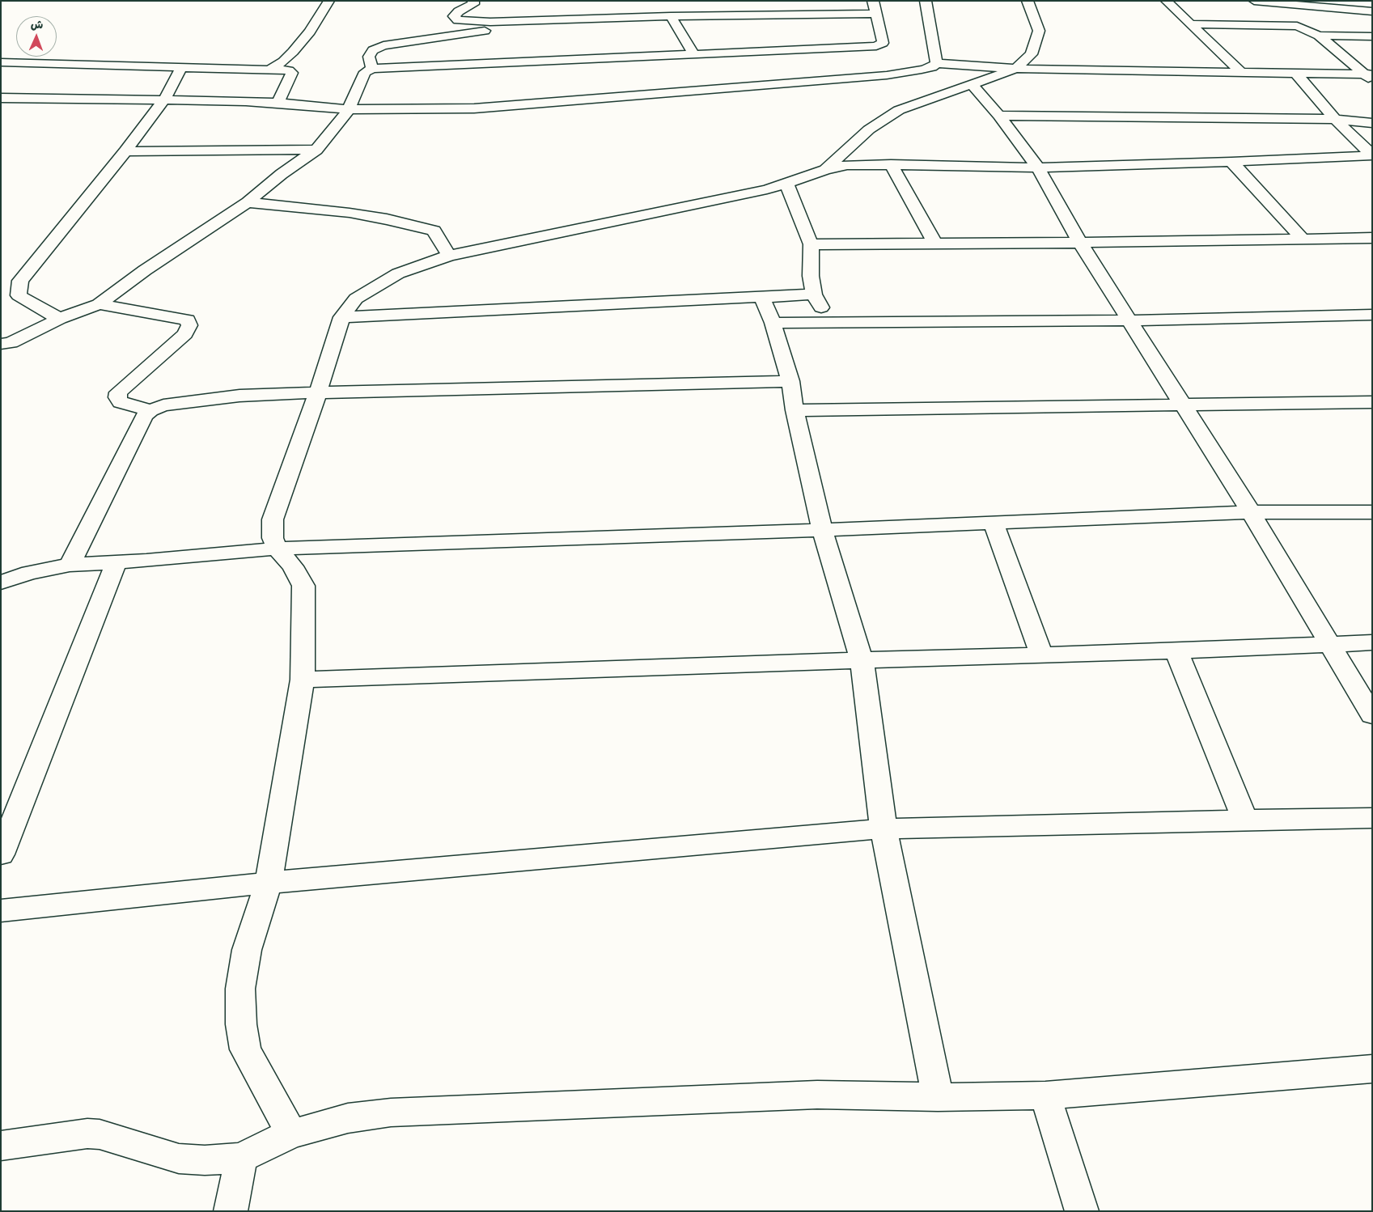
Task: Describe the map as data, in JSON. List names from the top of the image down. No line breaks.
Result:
{"north":"top"}
